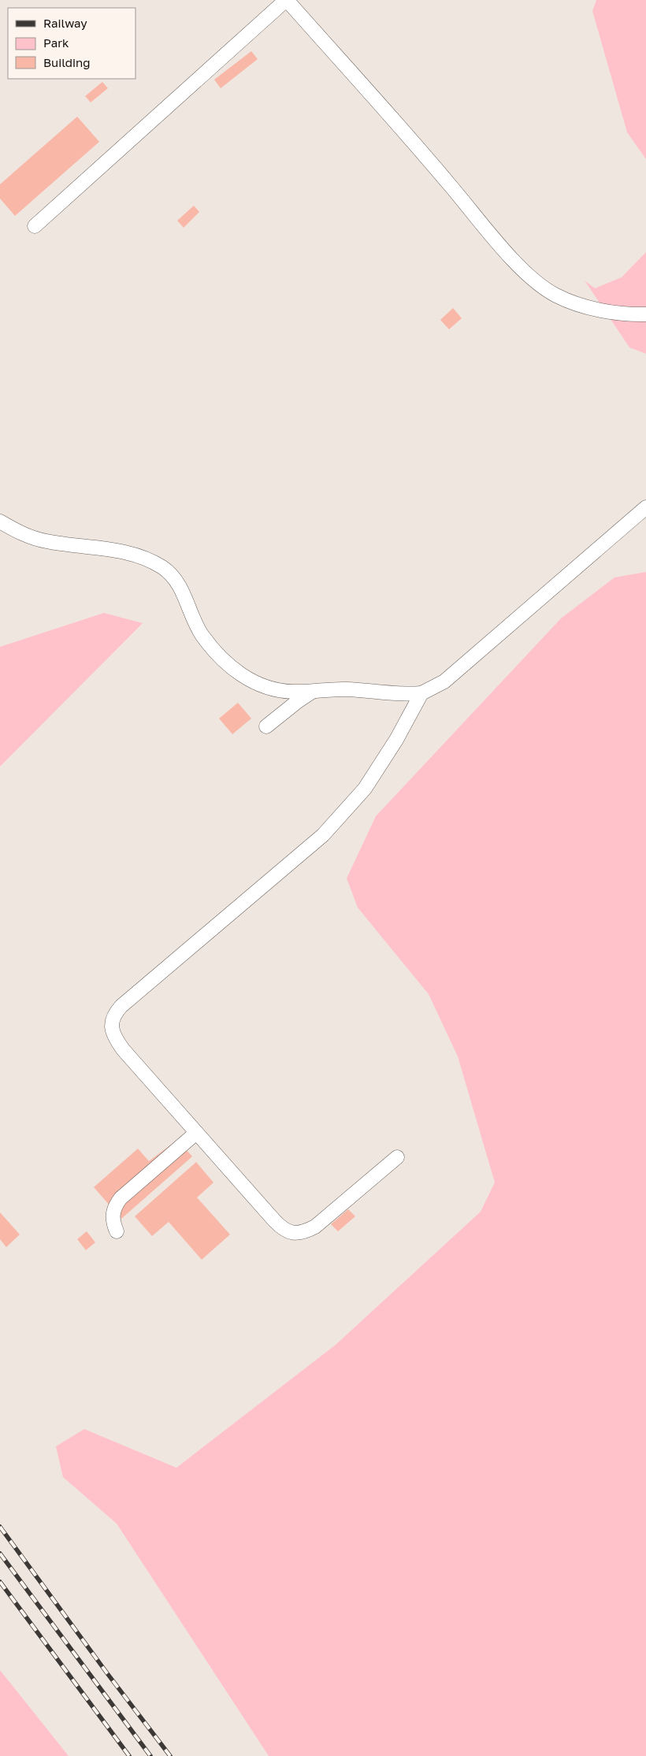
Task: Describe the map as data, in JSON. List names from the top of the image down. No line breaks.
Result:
{"legend":["Railway","Park","Building"]}
